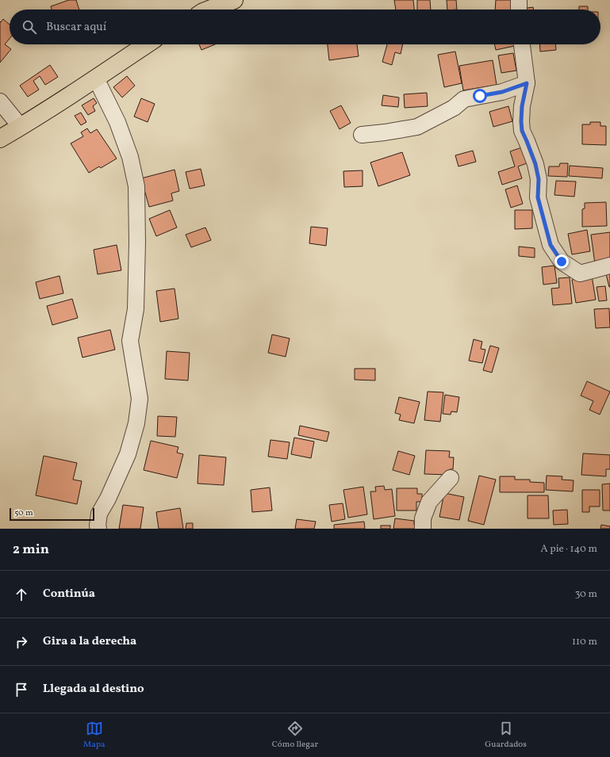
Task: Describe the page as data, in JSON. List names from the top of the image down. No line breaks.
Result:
{"scale_bar":"50 m","page":{"search":"Buscar aquí","scale":"50 m","heading":["2 min","A pie · 140 m"],"list":[["Continúa","30 m"],["Gira a la derecha","110 m"],"Llegada al destino"],"nav":["Mapa","Cómo llegar","Guardados"]}}
